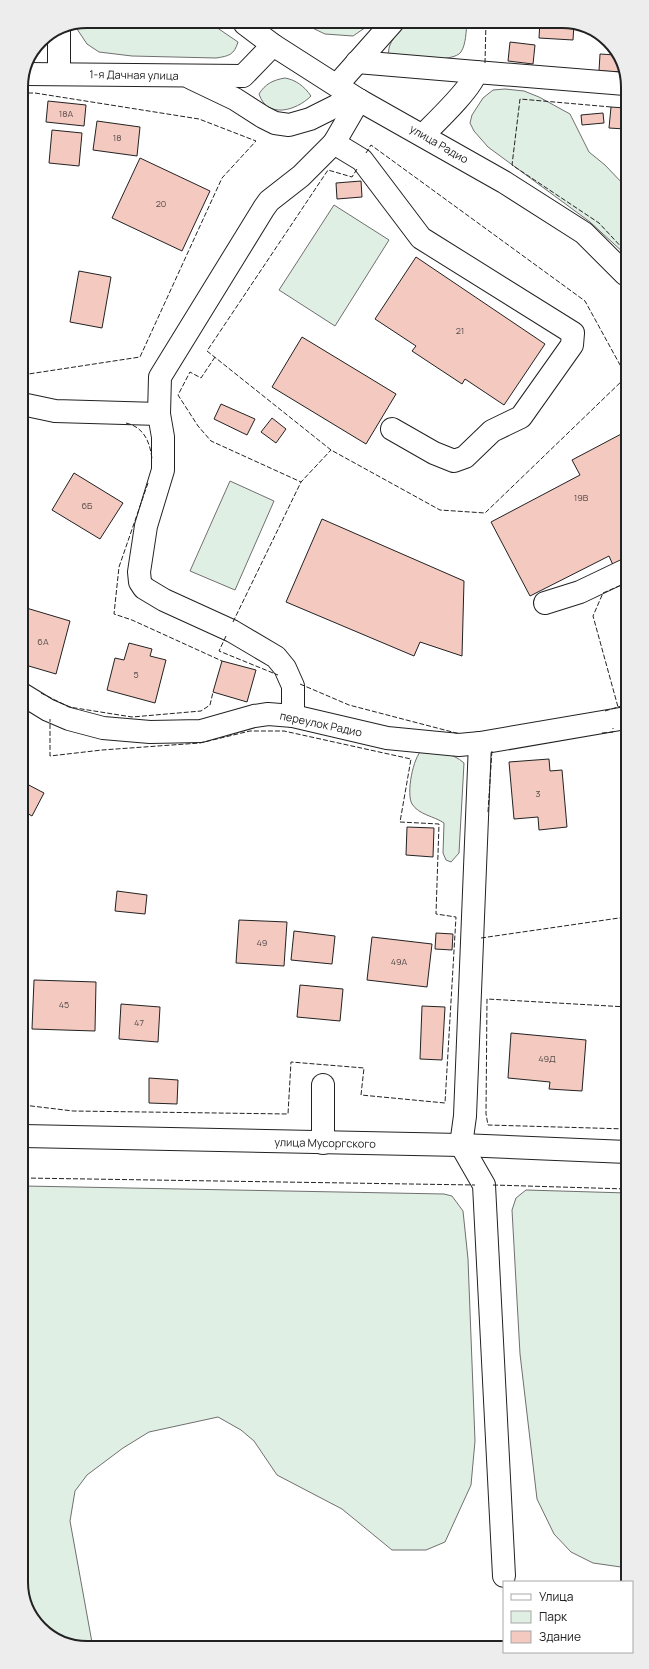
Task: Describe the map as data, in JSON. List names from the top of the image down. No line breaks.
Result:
{"streets":{"main road":["1-я Дачная улица","улица Радио","переулок Радио","улица Мусоргского"]},"crossings":[["1-я Дачная улица","улица Радио"]],"house_numbers":["18А","18","20","21","19В","6Б","6А","5","3","49","49А","45","47","49Д"],"legend":["Улица","Парк","Здание"]}
